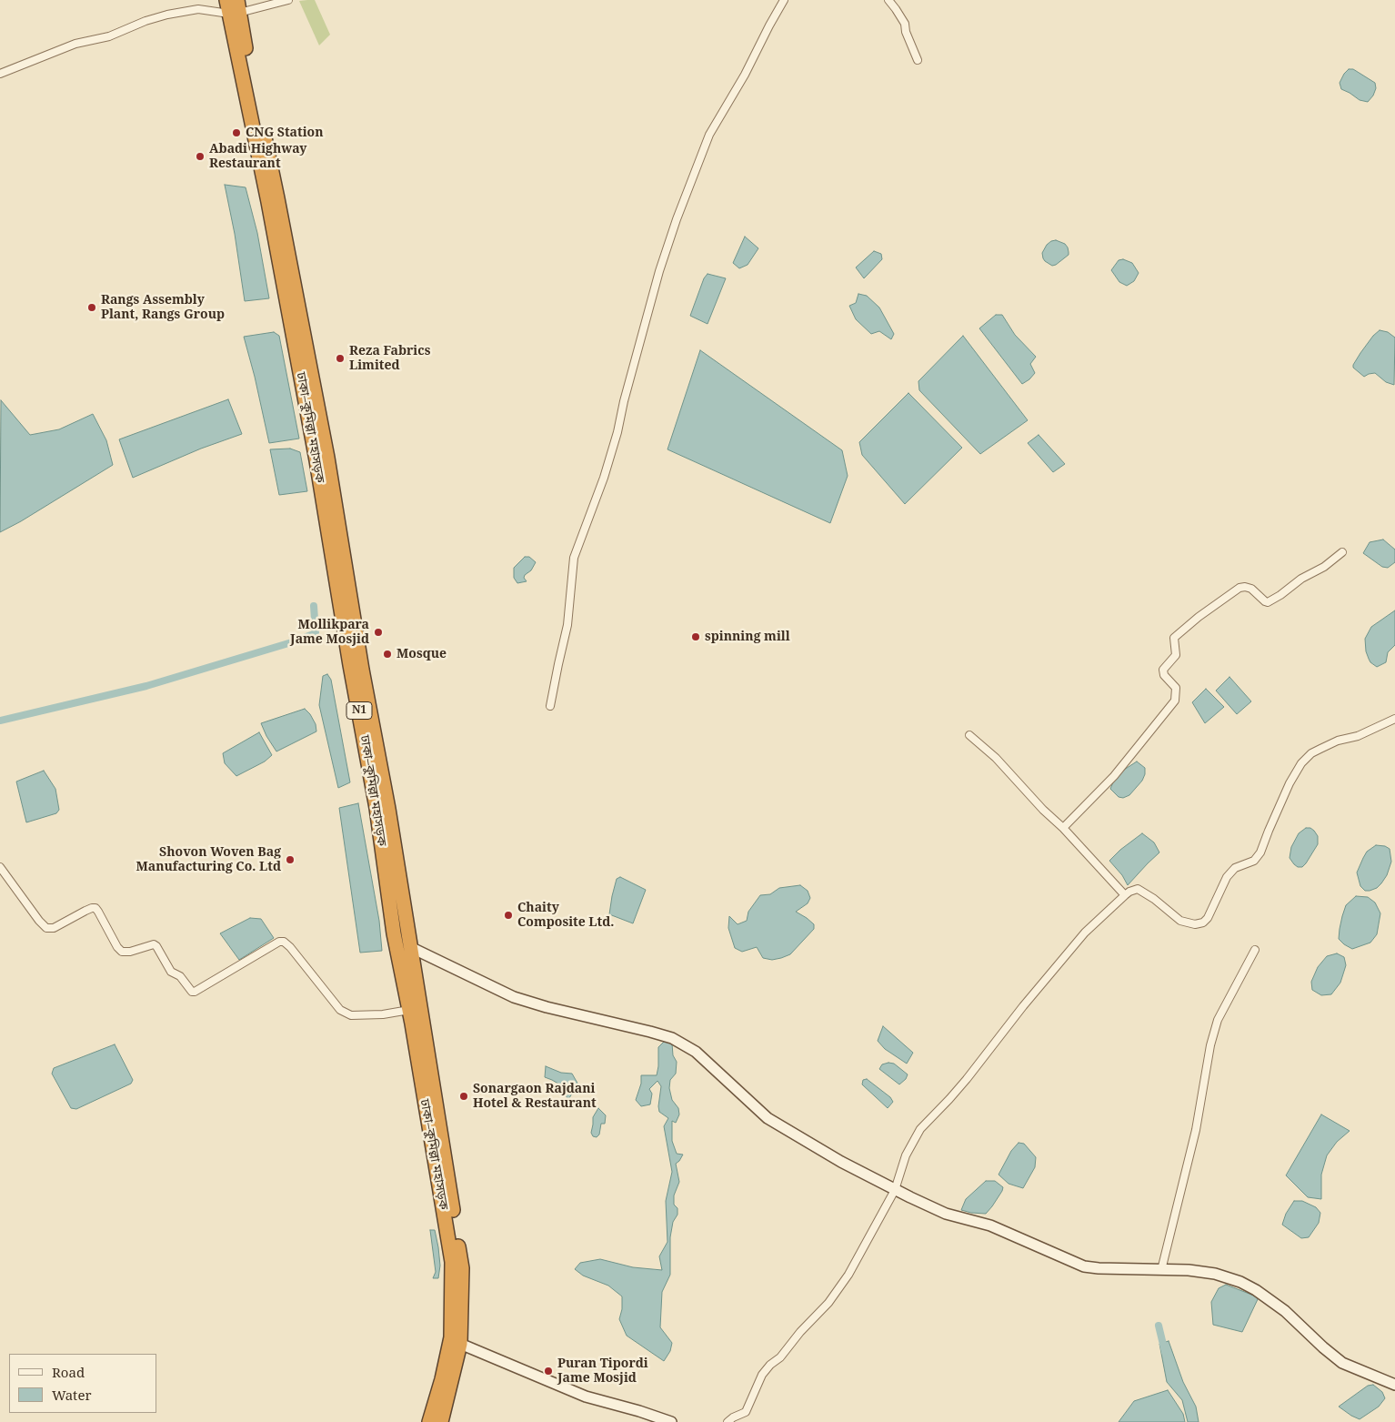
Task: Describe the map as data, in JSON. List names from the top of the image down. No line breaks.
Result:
{"streets":{"highway":["ঢাকা–কুমিল্লা মহাসড়ক","N1"]},"places":["CNG Station","Abadi Highway Restaurant","Rangs Assembly Plant, Rangs Group","Reza Fabrics Limited","Mollikpara Jame Mosjid","spinning mill","Mosque","Shovon Woven Bag Manufacturing Co. Ltd","Chaity Composite Ltd.","Sonargaon Rajdani Hotel & Restaurant","Puran Tipordi Jame Mosjid"],"legend":["Road","Water"]}
